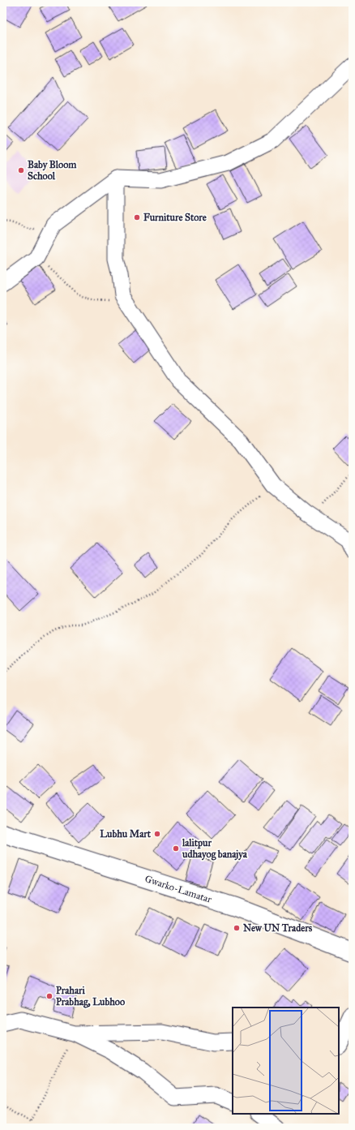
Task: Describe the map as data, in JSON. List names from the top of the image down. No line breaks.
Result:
{"streets":{"main road":["Gwarko-Lamatar"]},"places":["Baby Bloom School","Furniture Store","Lubhu Mart","lalitpur udhayog banajya","New UN Traders","Prahari Prabhag, Lubhoo"]}
